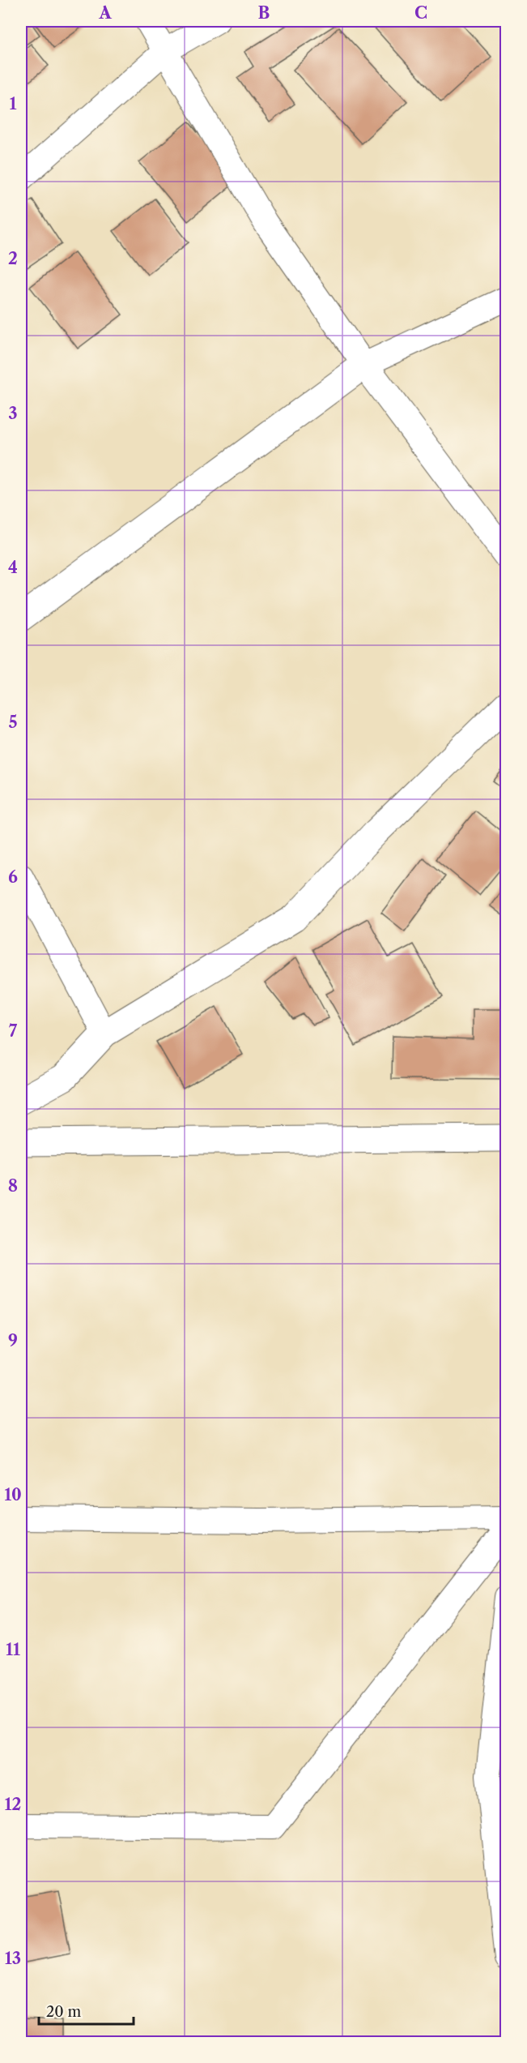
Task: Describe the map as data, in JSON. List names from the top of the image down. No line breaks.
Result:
{"scale_bar":"20 m","grid":{"columns":["A","B","C"],"rows":["1","2","3","4","5","6","7","8","9","10","11","12","13"]}}
